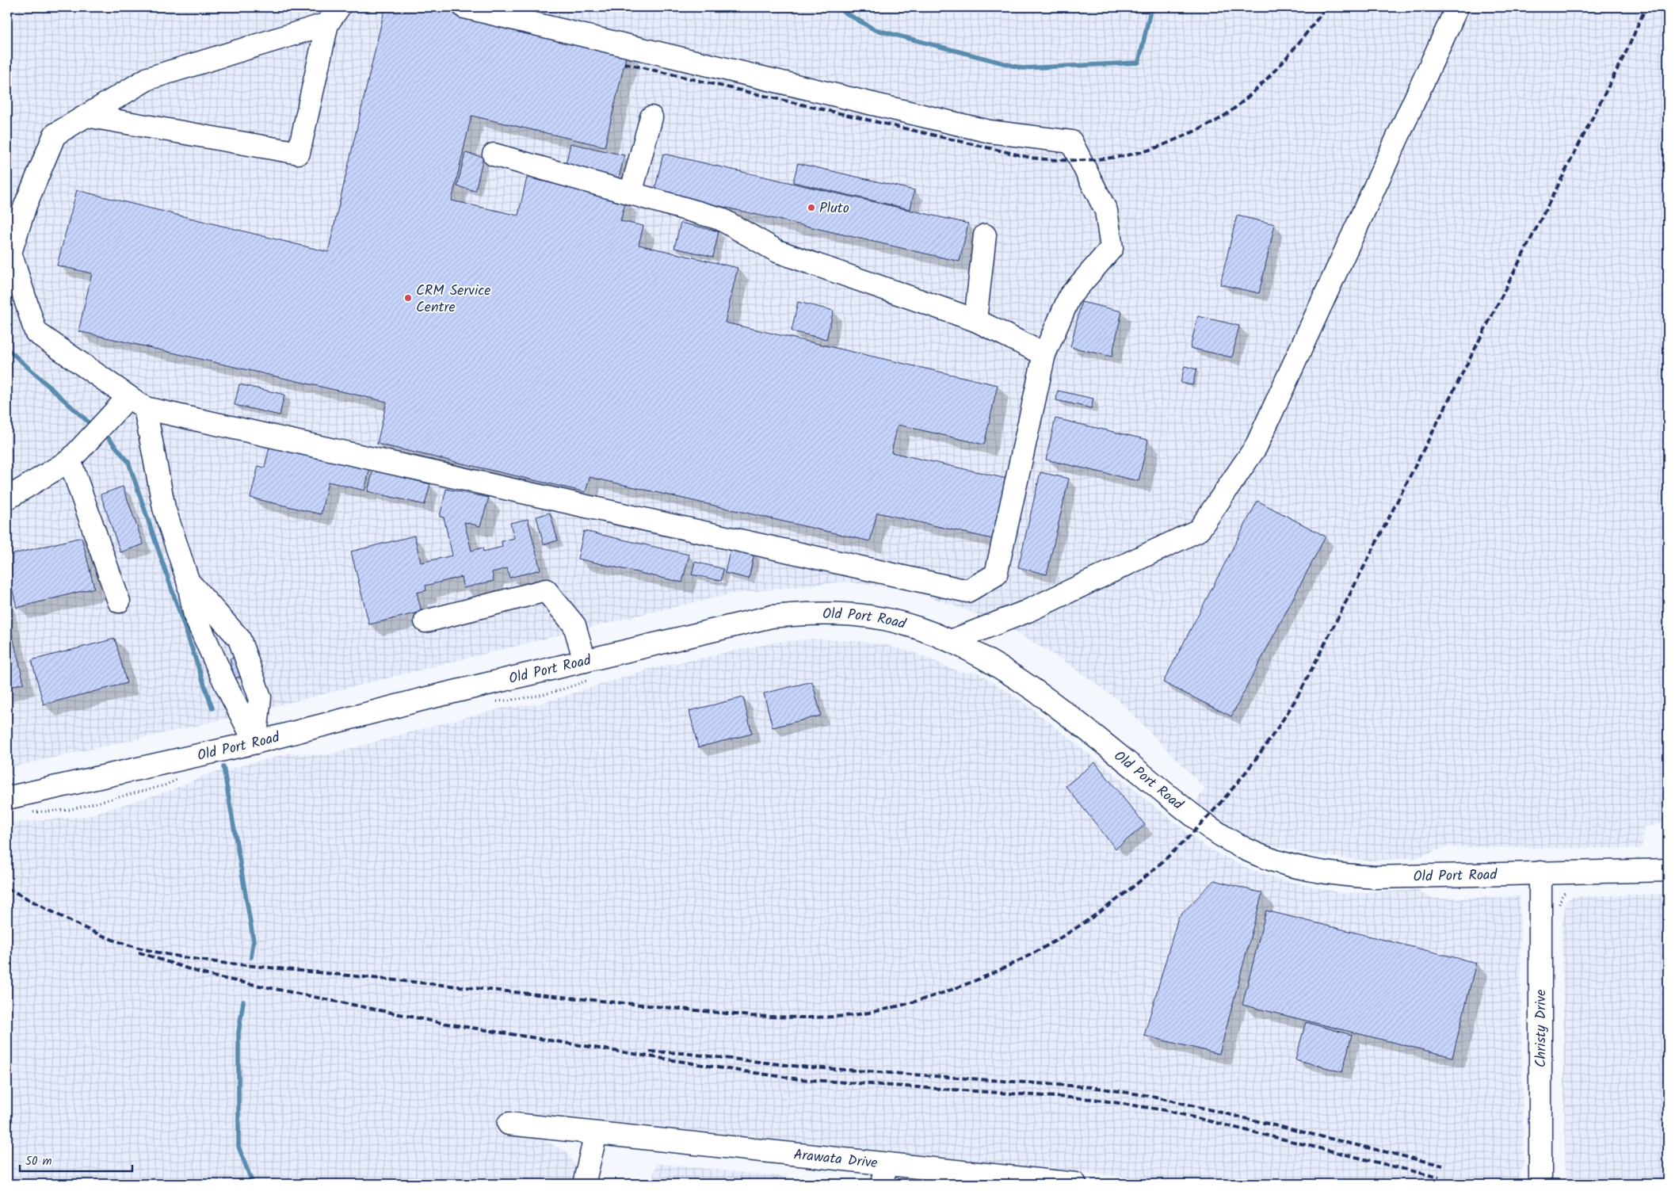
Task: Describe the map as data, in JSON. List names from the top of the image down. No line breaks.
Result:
{"streets":{"street":["Old Port Road","Christy Drive","Arawata Drive"]},"crossings":[["Old Port Road","Christy Drive"]],"places":["Pluto","CRM Service Centre"],"scale_bar":"50 m"}
